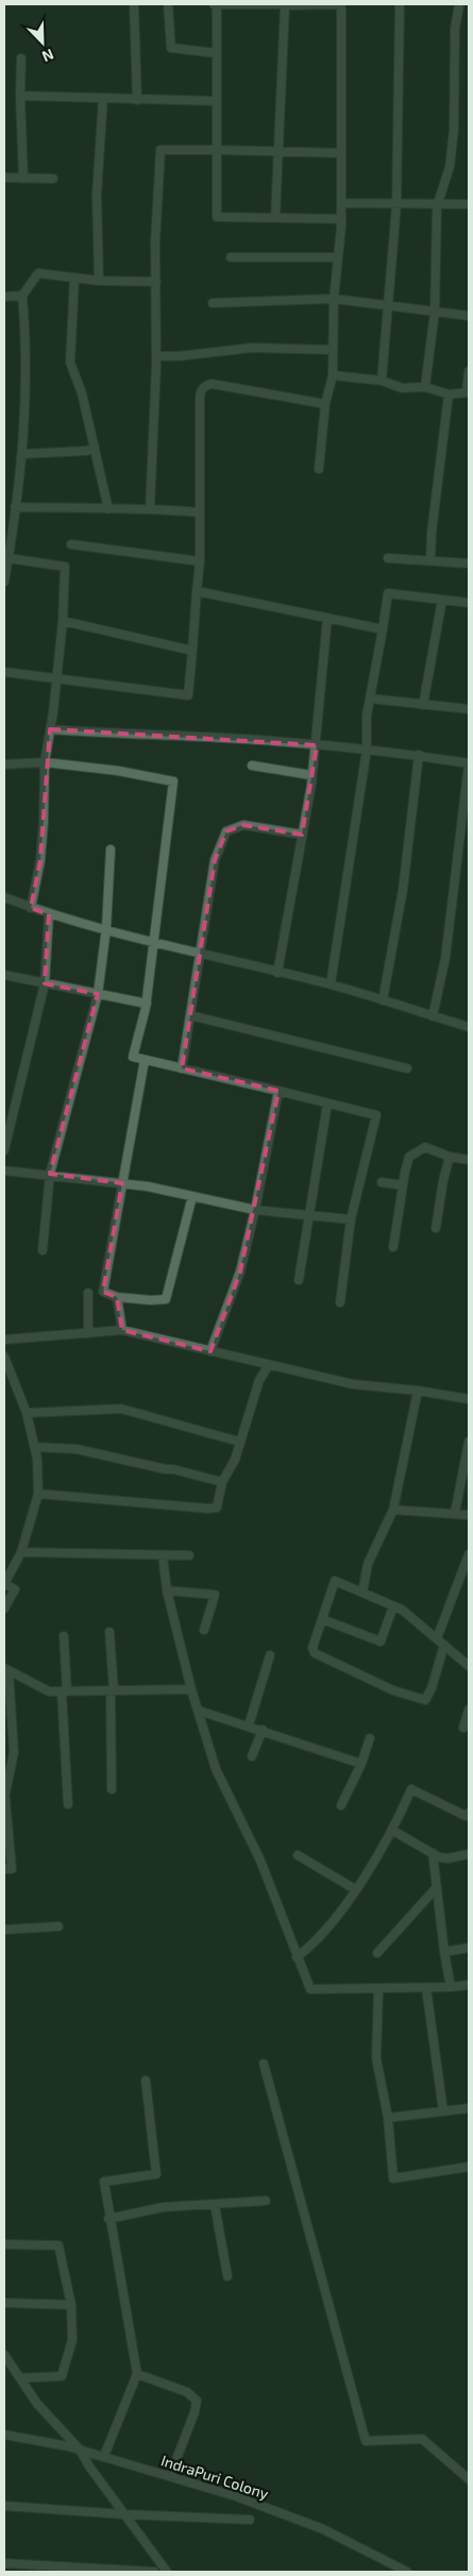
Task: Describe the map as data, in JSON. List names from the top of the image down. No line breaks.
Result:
{"streets":{"street":["IndraPuri Colony"]},"north":"bottom right"}
